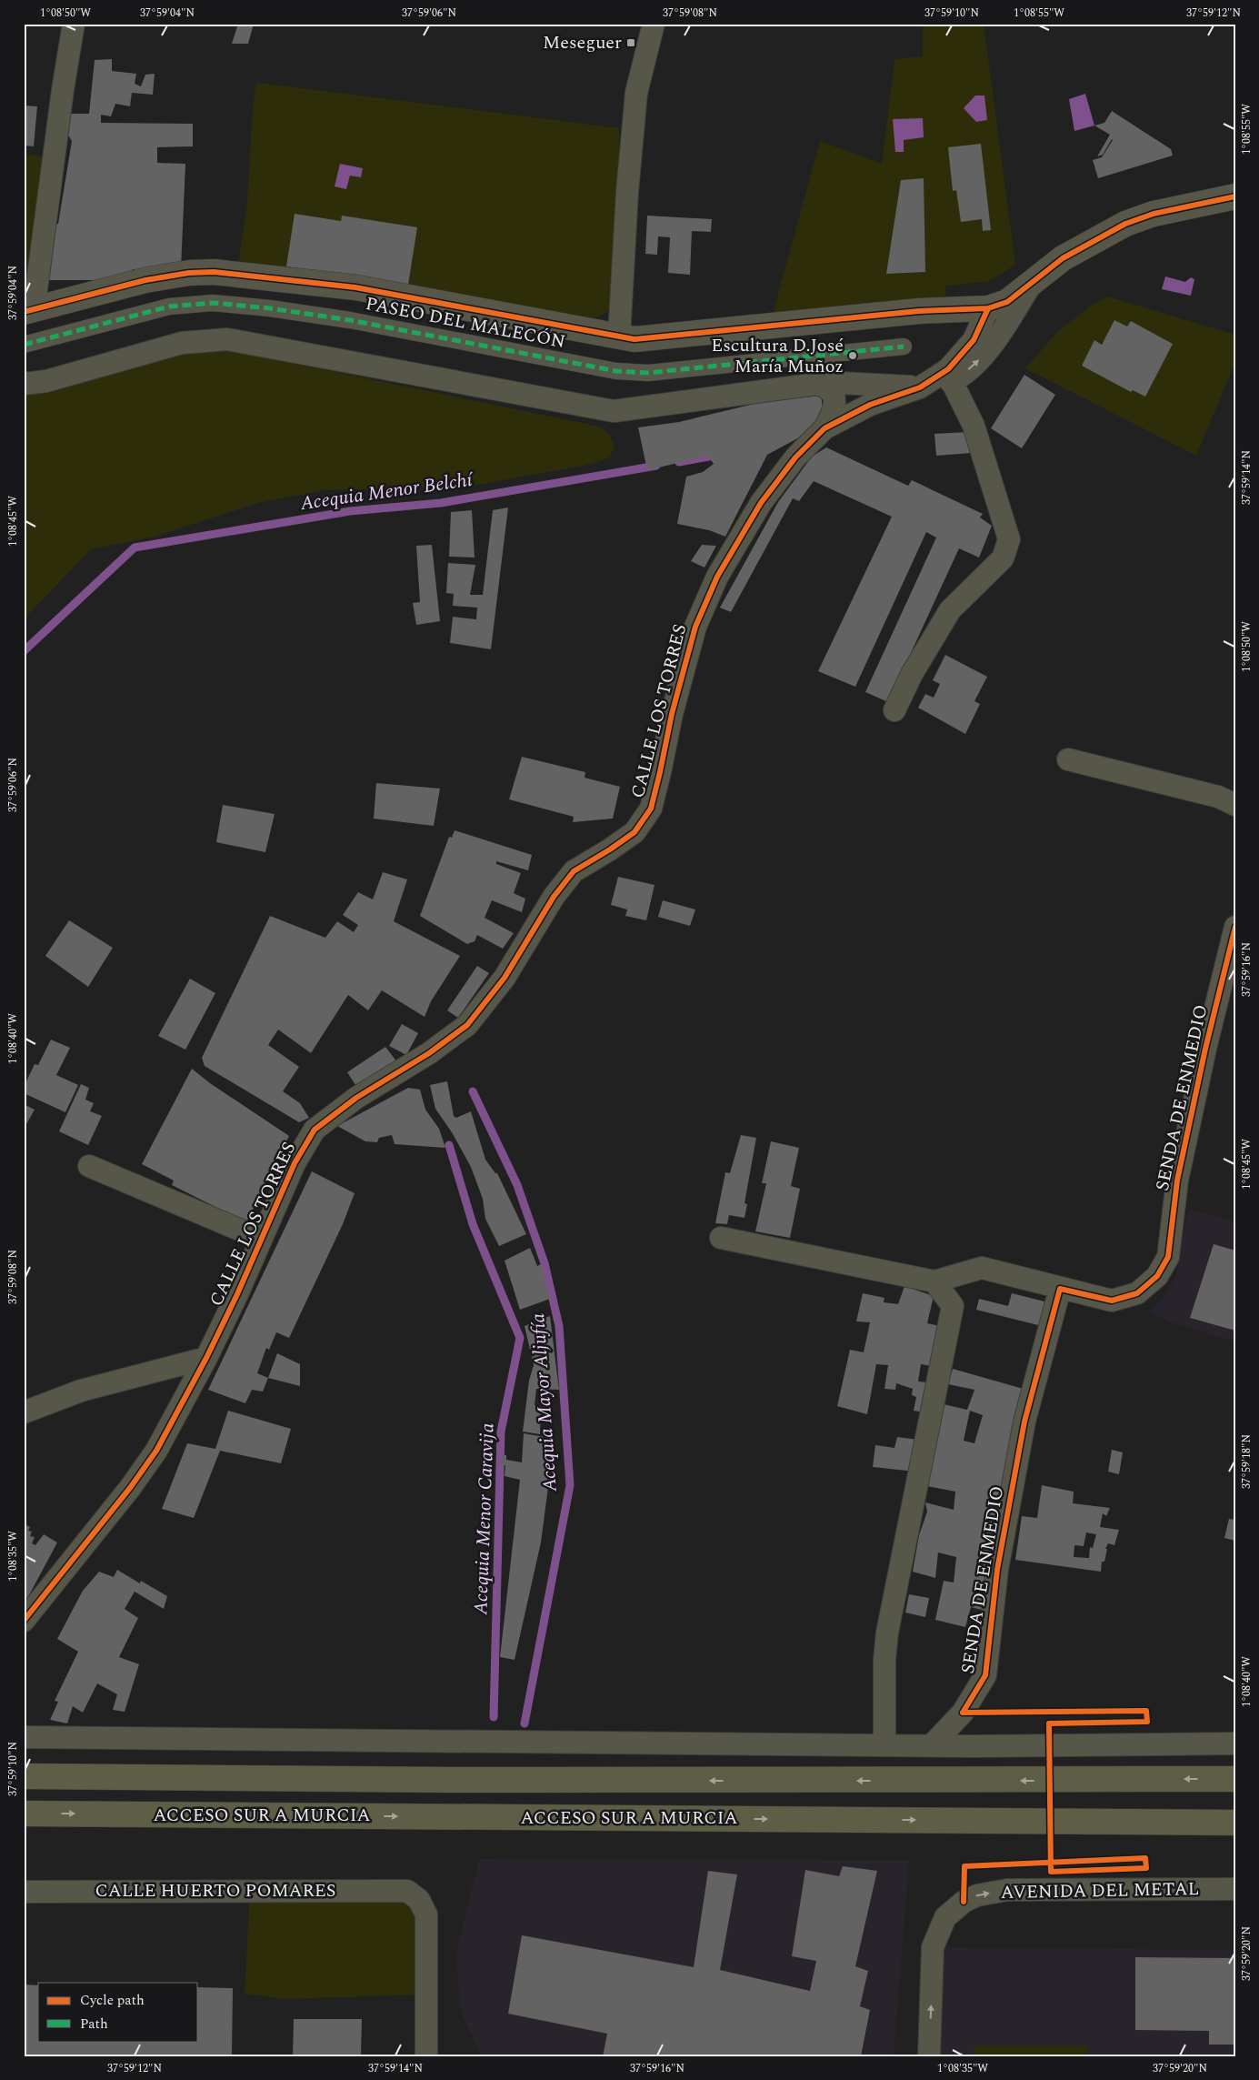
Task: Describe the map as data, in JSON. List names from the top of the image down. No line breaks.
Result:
{"streets":{"highway":["ACCESO SUR A MURCIA"],"street":["PASEO DEL MALECÓN","CALLE LOS TORRES","SENDA DE ENMEDIO","CALLE HUERTO POMARES","AVENIDA DEL METAL"]},"water":["Acequia Menor Belchí","Acequia Mayor Aljufía","Acequia Menor Caravija"],"places":{"transit":["Meseguer"],"other":["Escultura D.José María Muñoz"]},"legend":["Cycle path","Path"],"coordinates":["1°08'50\"W","37°59'04\"N","37°59'06\"N","37°59'08\"N","37°59'10\"N","1°08'55\"W","37°59'12\"N","37°59'14\"N","1°08'45\"W","37°59'16\"N","1°08'40\"W","37°59'18\"N","1°08'35\"W","37°59'20\"N"]}
